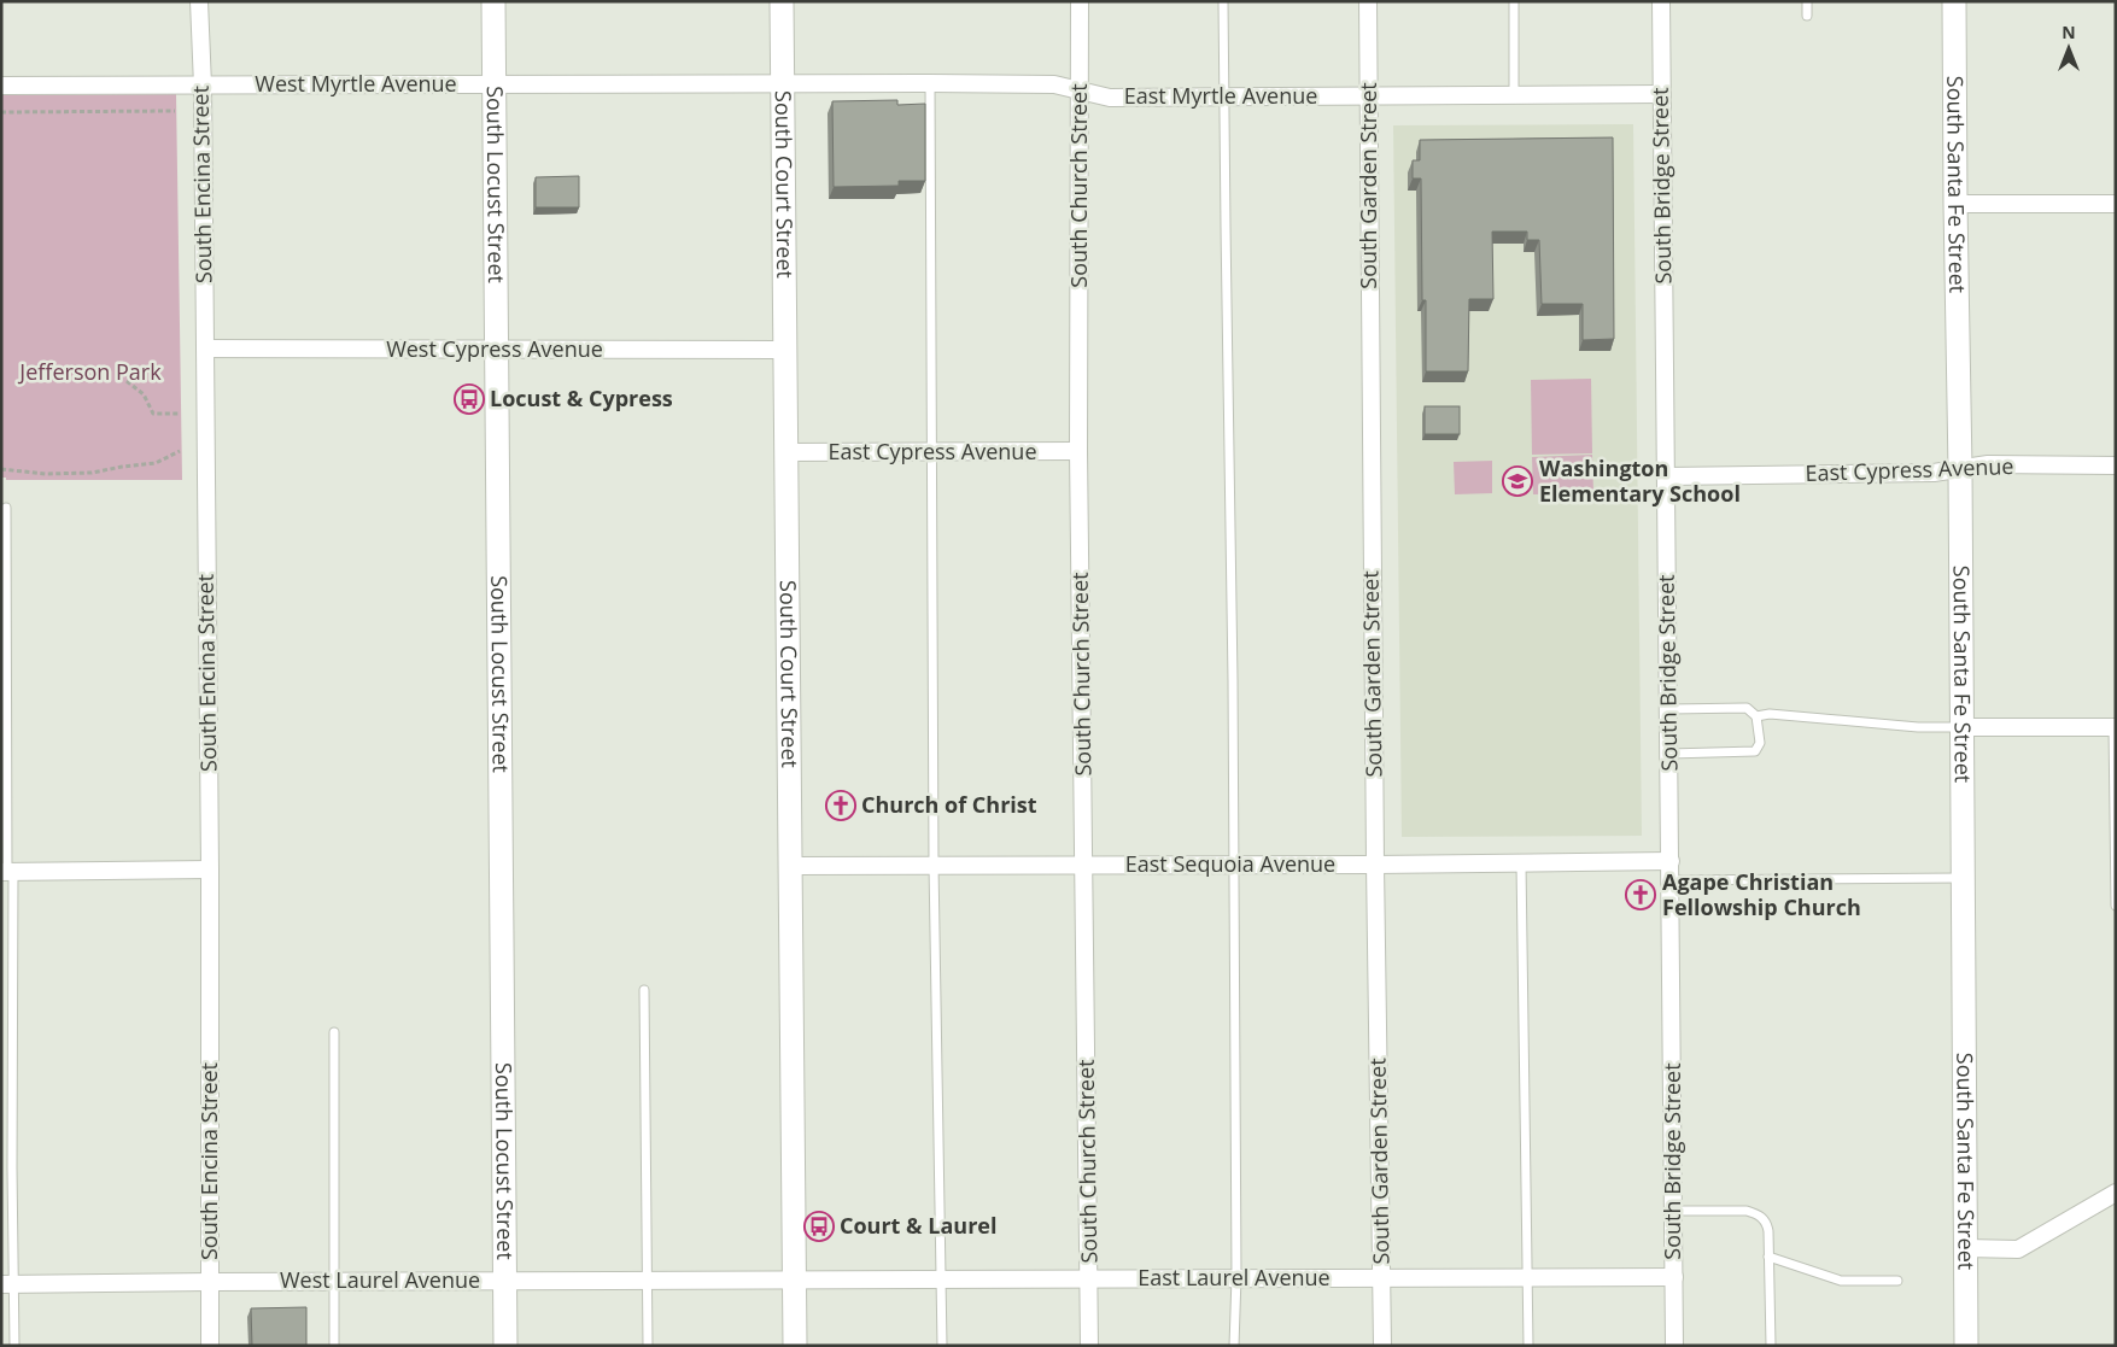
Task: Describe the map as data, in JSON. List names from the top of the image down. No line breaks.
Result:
{"streets":{"street":["West Myrtle Avenue","East Myrtle Avenue","South Encina Street","South Locust Street","South Court Street","South Church Street","South Garden Street","South Bridge Street","South Santa Fe Street","West Cypress Avenue","East Cypress Avenue","East Sequoia Avenue","East Laurel Avenue","West Laurel Avenue"]},"crossings":[["West Myrtle Avenue","East Myrtle Avenue"],["West Myrtle Avenue","South Encina Street"],["West Myrtle Avenue","South Locust Street"],["West Myrtle Avenue","South Court Street"],["East Myrtle Avenue","South Court Street"],["East Myrtle Avenue","South Church Street"],["East Myrtle Avenue","South Garden Street"],["East Myrtle Avenue","South Bridge Street"],["South Encina Street","West Cypress Avenue"],["South Encina Street","West Laurel Avenue"],["South Locust Street","West Cypress Avenue"],["South Locust Street","West Laurel Avenue"],["South Court Street","West Cypress Avenue"],["South Court Street","East Cypress Avenue"],["South Court Street","East Sequoia Avenue"],["South Court Street","East Laurel Avenue"],["South Court Street","West Laurel Avenue"],["South Church Street","East Cypress Avenue"],["South Church Street","East Sequoia Avenue"],["South Church Street","East Laurel Avenue"],["South Garden Street","East Sequoia Avenue"],["South Garden Street","East Laurel Avenue"],["South Bridge Street","East Cypress Avenue"],["South Bridge Street","East Sequoia Avenue"],["South Bridge Street","East Laurel Avenue"],["South Santa Fe Street","East Cypress Avenue"],["East Laurel Avenue","West Laurel Avenue"]],"parks":["Jefferson Park"],"places":{"bus stop":["Locust & Cypress","Court & Laurel"],"school or university":["Washington Elementary School"],"church":["Church of Christ","Agape Christian Fellowship Church"]},"north":"top"}
